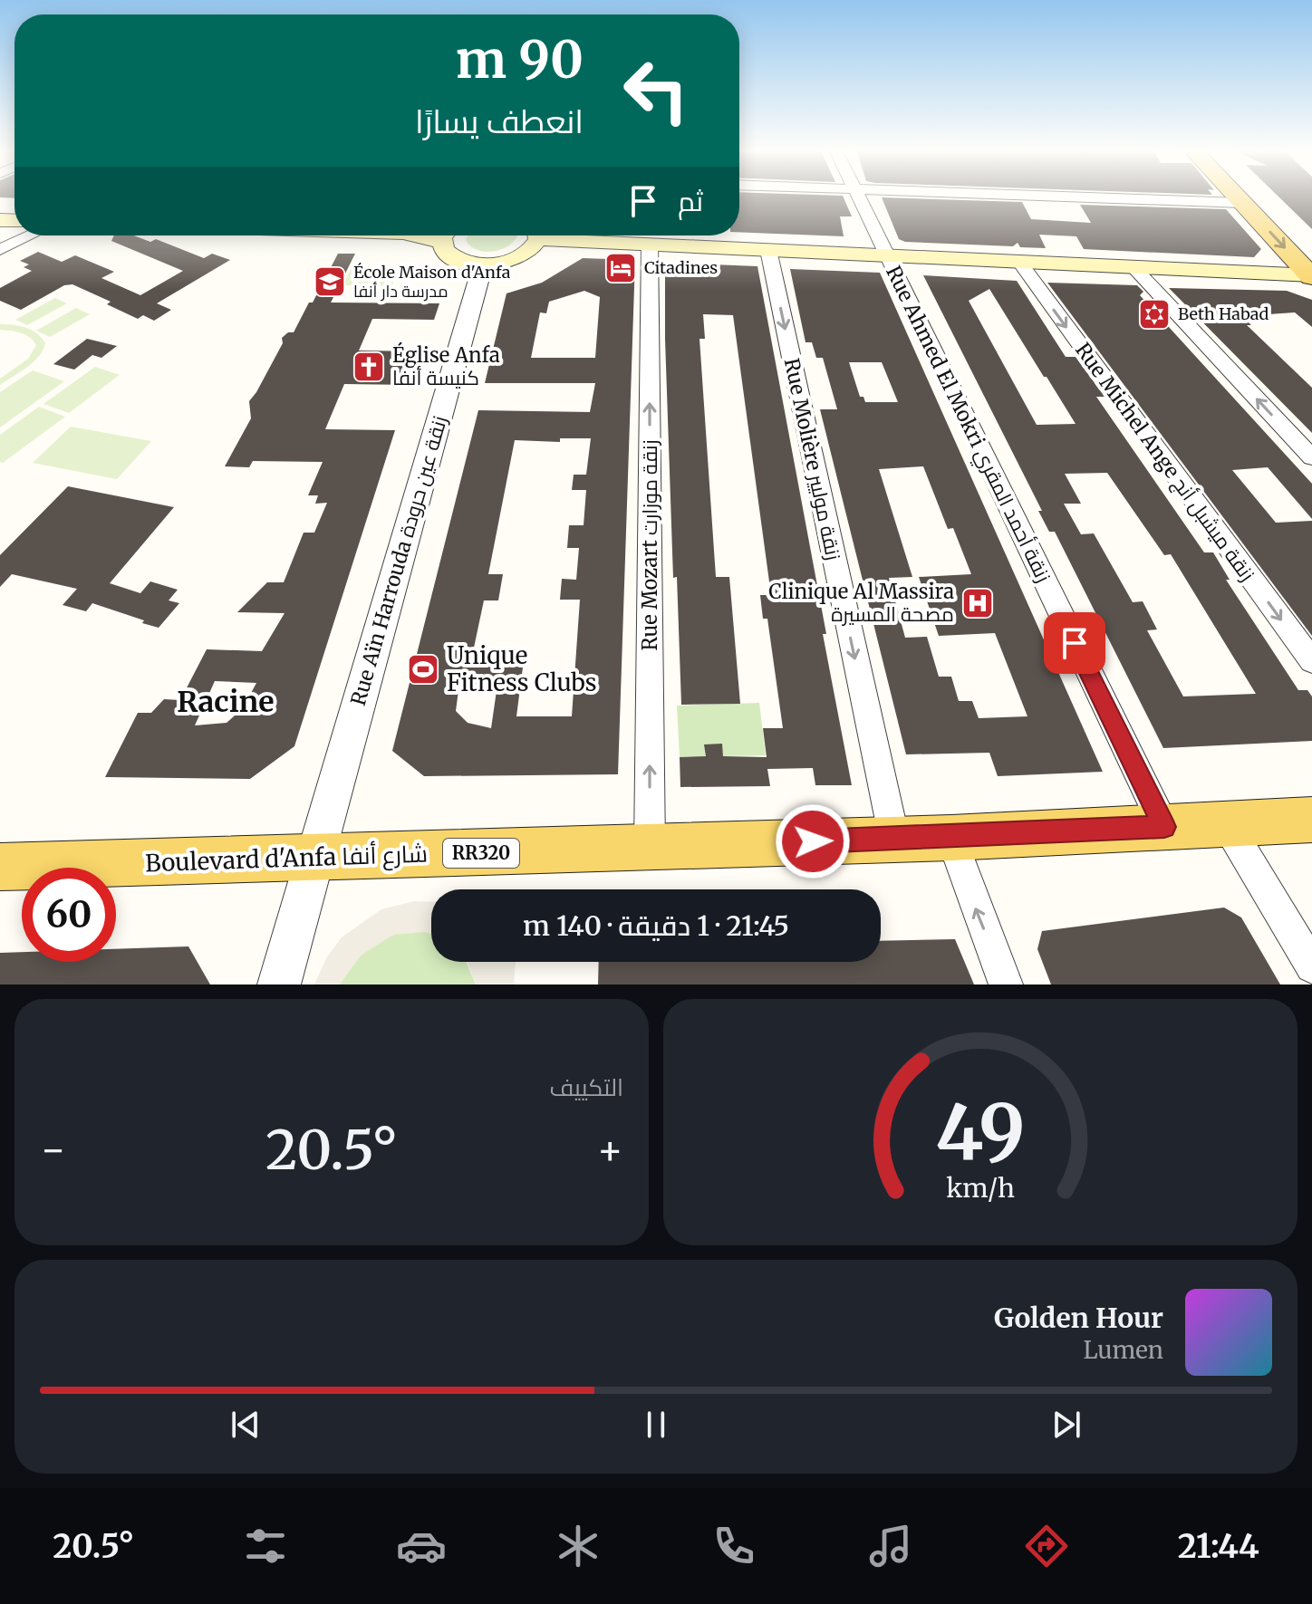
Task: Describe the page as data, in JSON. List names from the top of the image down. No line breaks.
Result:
{"streets":{"main road":["RR320","Boulevard d'Anfa شارع أنفا"],"street":["Rue Ahmed El Mokri زنقة أحمد المقري","Rue Molière زنقة موليير","Rue Michel Ange زنقة ميشبل أنج","Rue Mozart زنقة موزارت","Rue Aïn Harrouda زنقة عين حرودة"]},"crossings":[["Rue Ahmed El Mokri زنقة أحمد المقري","Boulevard d'Anfa شارع أنفا"],["Rue Molière زنقة موليير","Boulevard d'Anfa شارع أنفا"],["Rue Mozart زنقة موزارت","Boulevard d'Anfa شارع أنفا"],["Rue Aïn Harrouda زنقة عين حرودة","Boulevard d'Anfa شارع أنفا"]],"one_way":["Rue Molière زنقة موليير","Rue Mozart زنقة موزارت"],"districts":["Racine"],"places":{"hotel":["Citadines"],"school or university":["École Maison d'Anfa مدرسة دار أنفا"],"synagogue":["Beth Habad"],"church":["Église Anfa كنيسة أنفا"],"hospital":["Clinique Al Massira مصحة المسيرة"],"sports":["Unique Fitness Clubs"]},"page":{"turn":["90 m","انعطف يسارًا"],"then":"ثم","limit":"60","trip":"21:45 · 1 دقيقة · 140 m","tile":"التكييف","heat":["−","20.5°","+"],"song":["Golden Hour","Lumen"],"tabs":["21:44","20.5°"],"gauge":["49","km/h"]}}
